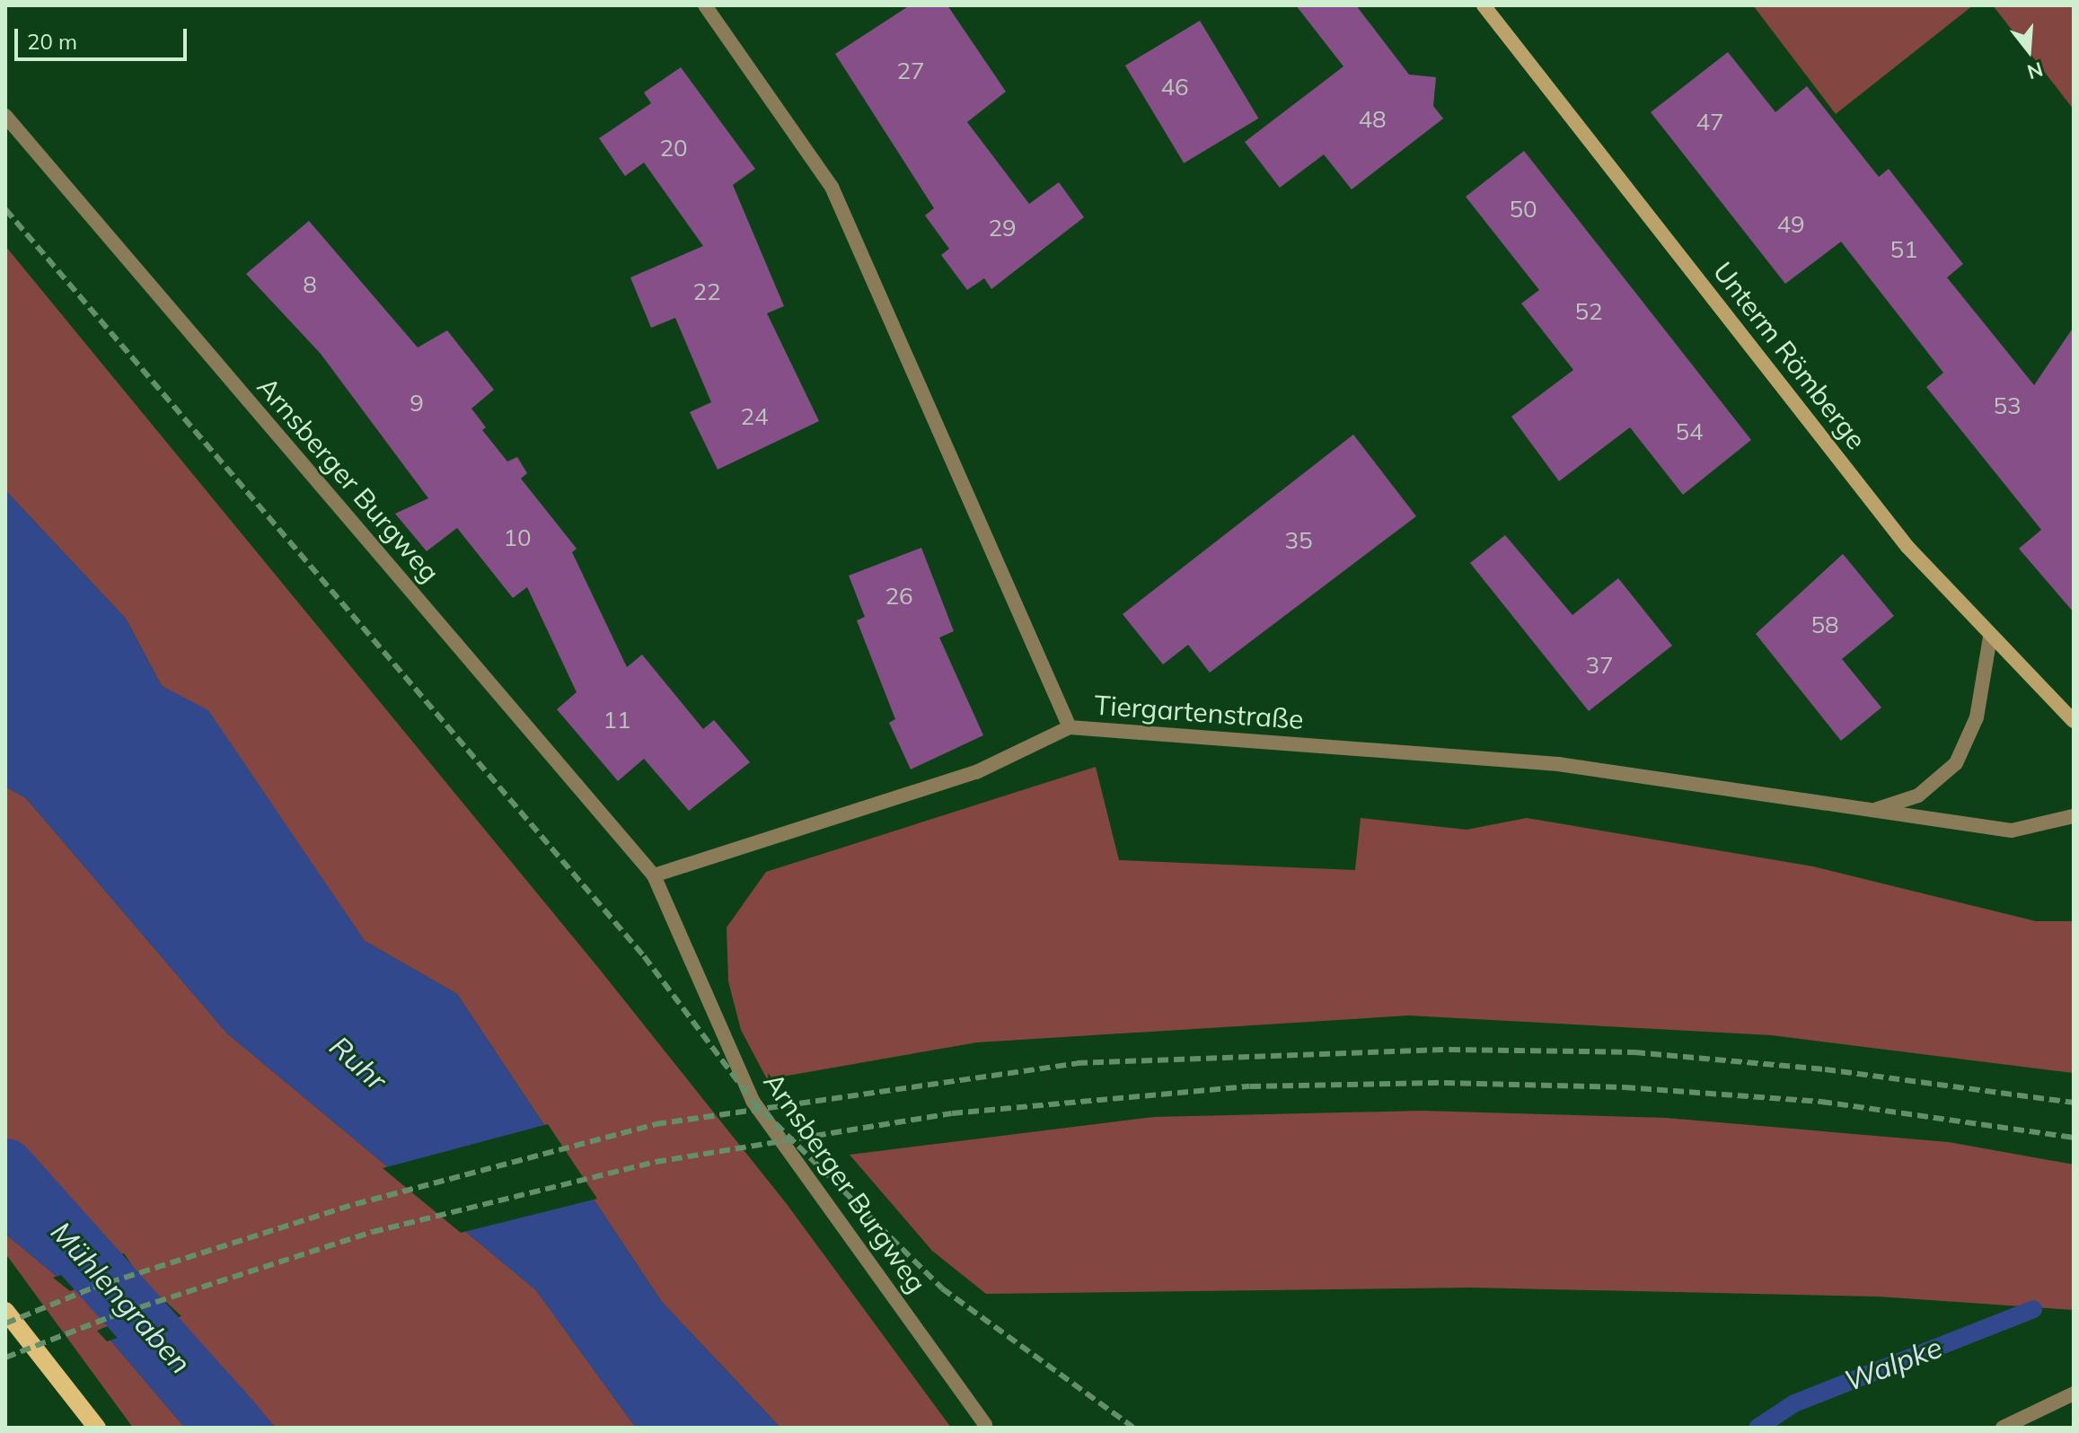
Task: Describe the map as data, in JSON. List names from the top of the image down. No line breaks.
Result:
{"streets":{"main road":["Unterm Römberge"],"street":["Arnsberger Burgweg","Tiergartenstraße"]},"crossings":[["Unterm Römberge","Tiergartenstraße"]],"water":["Ruhr","Mühlengraben","Walpke"],"house_numbers":["27","46","48","47","20","50","49","29","51","8","22","52","9","53","24","54","10","35","26","58","37","11"],"scale_bar":"20 m","north":"bottom"}
